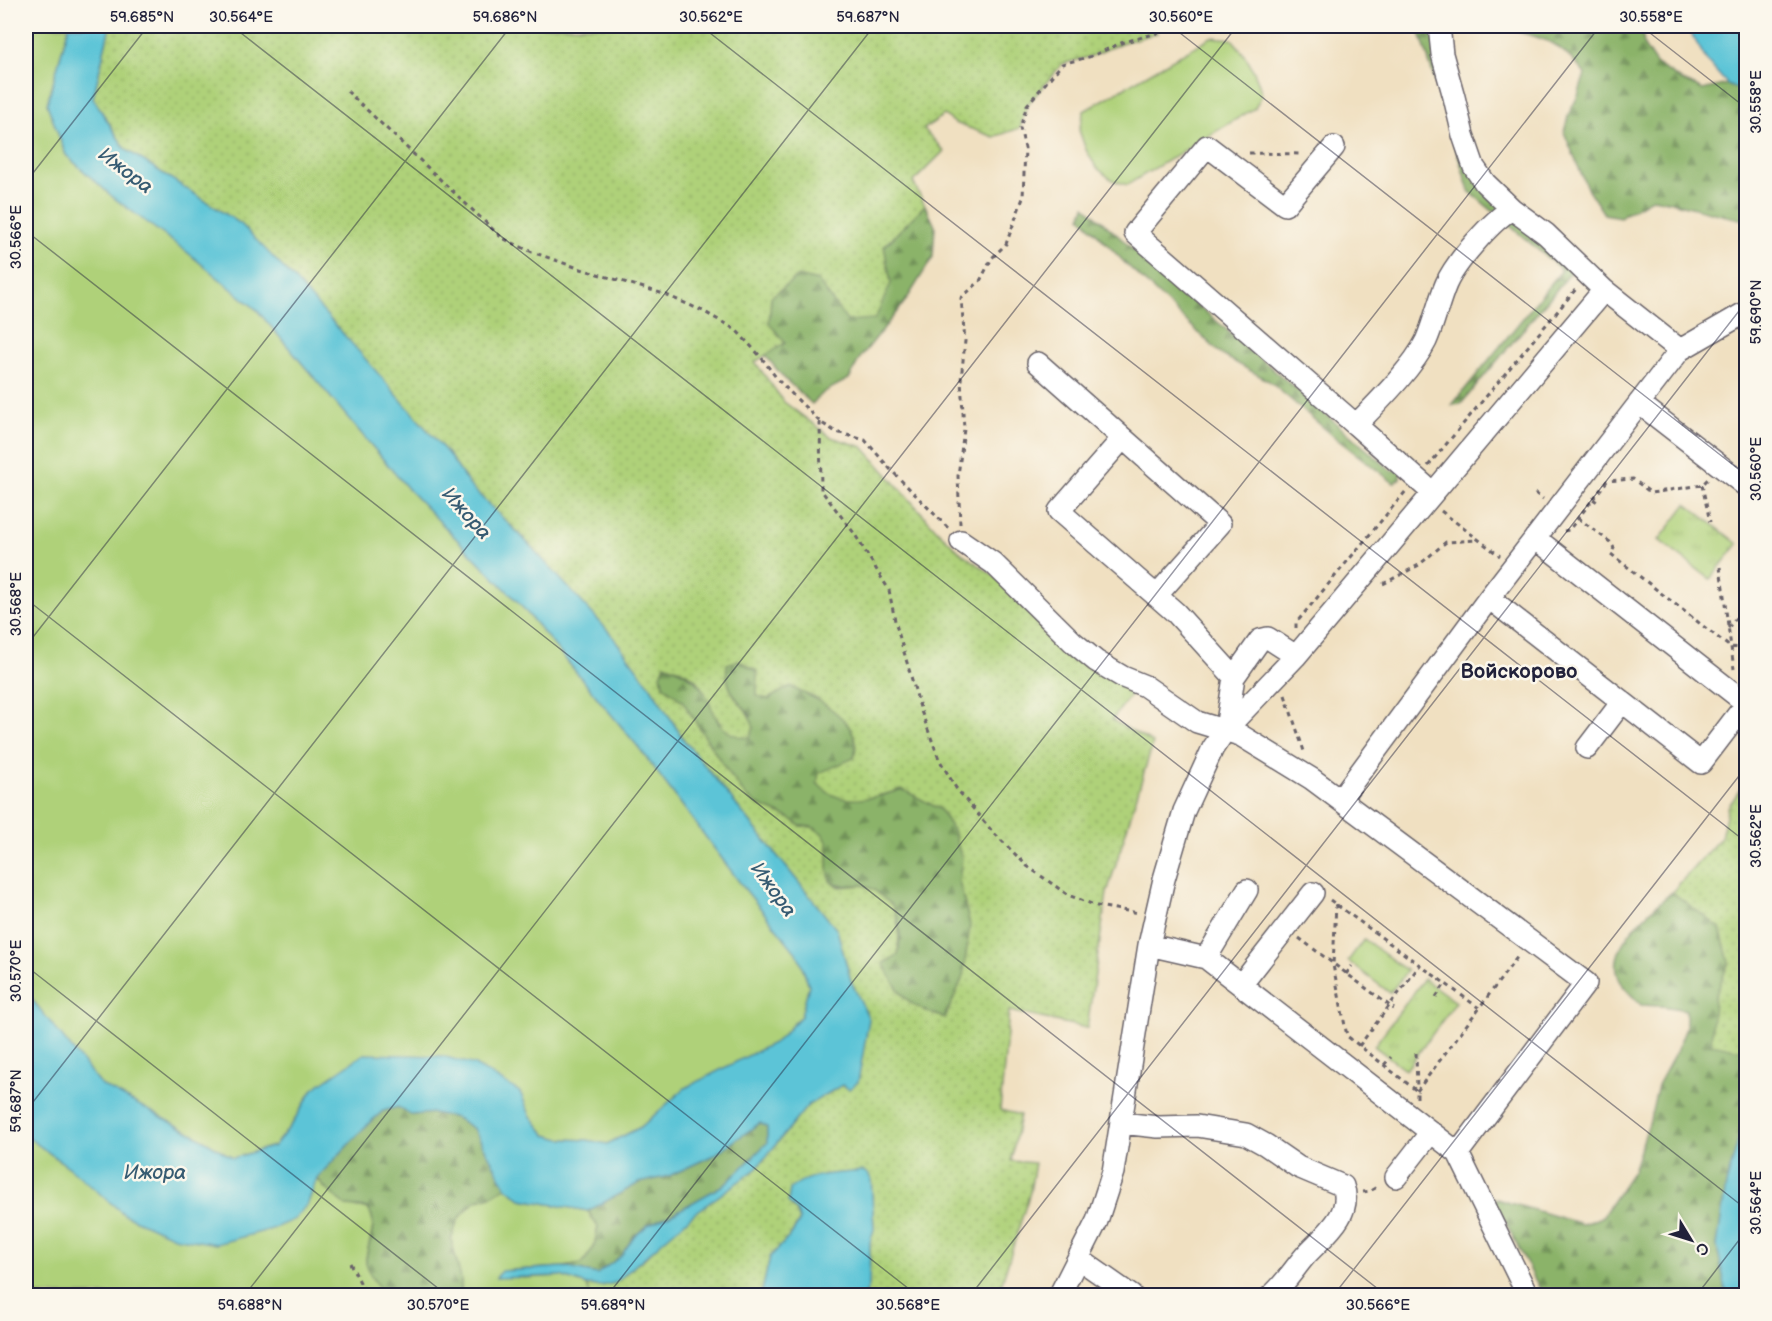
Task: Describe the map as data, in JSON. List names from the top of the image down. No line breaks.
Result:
{"districts":["Войскорово"],"water":["Ижора"],"north":"bottom right","coordinates":["59.685°N","30.564°E","59.686°N","30.562°E","59.687°N","30.560°E","30.558°E","30.566°E","59.690°N","30.568°E","30.570°E","59.688°N","59.689°N"]}
